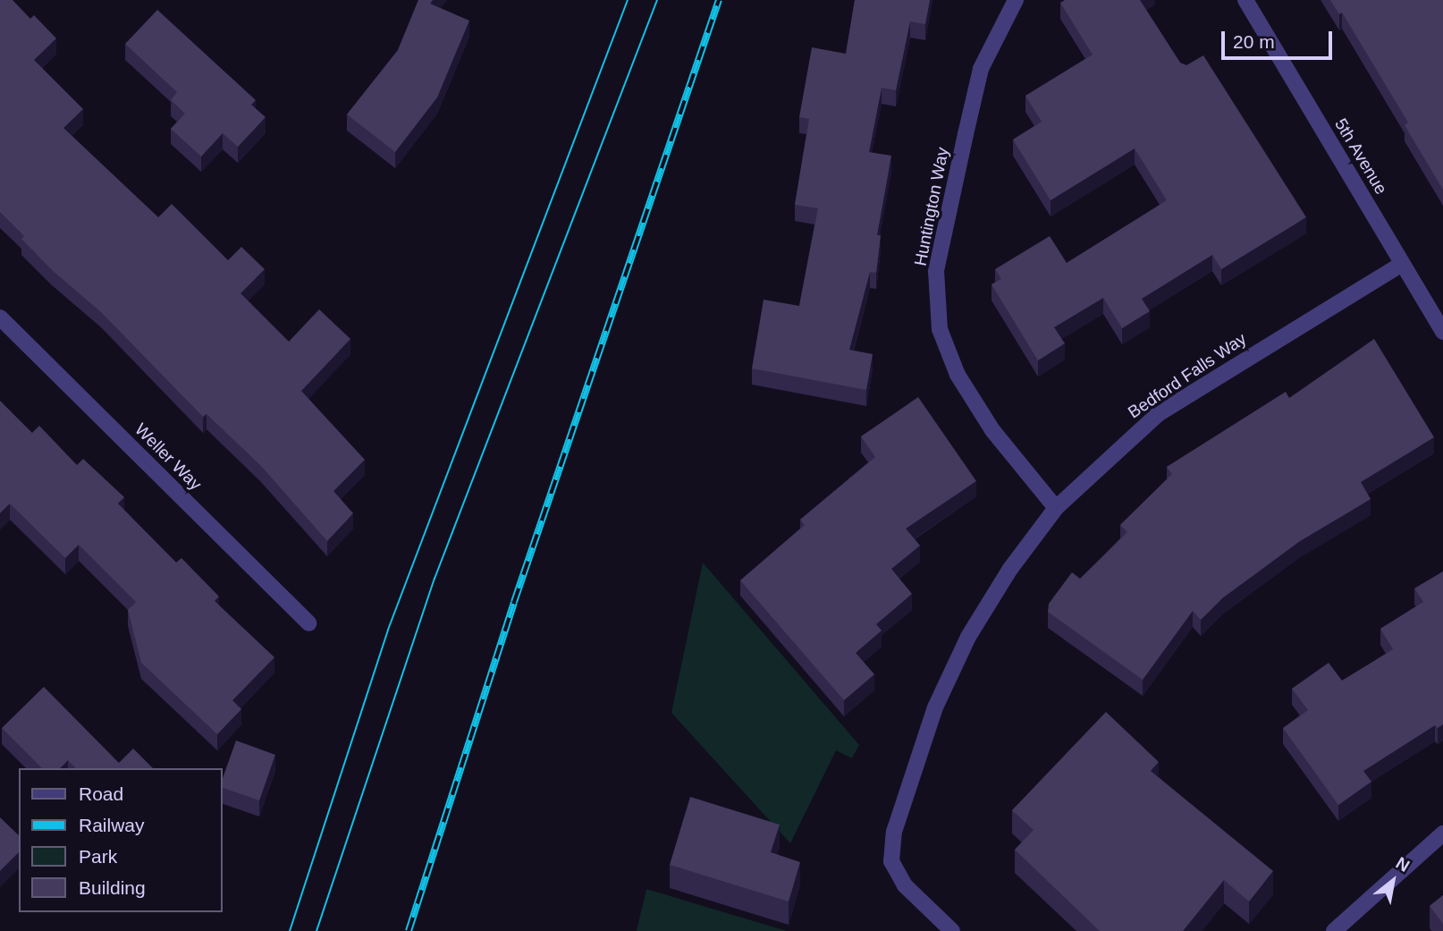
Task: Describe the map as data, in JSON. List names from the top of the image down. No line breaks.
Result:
{"streets":{"street":["5th Avenue","Huntington Way","Bedford Falls Way","Weller Way"]},"crossings":[["5th Avenue","Bedford Falls Way"],["Huntington Way","Bedford Falls Way"]],"legend":["Road","Railway","Park","Building"],"scale_bar":"20 m","north":"top right"}
